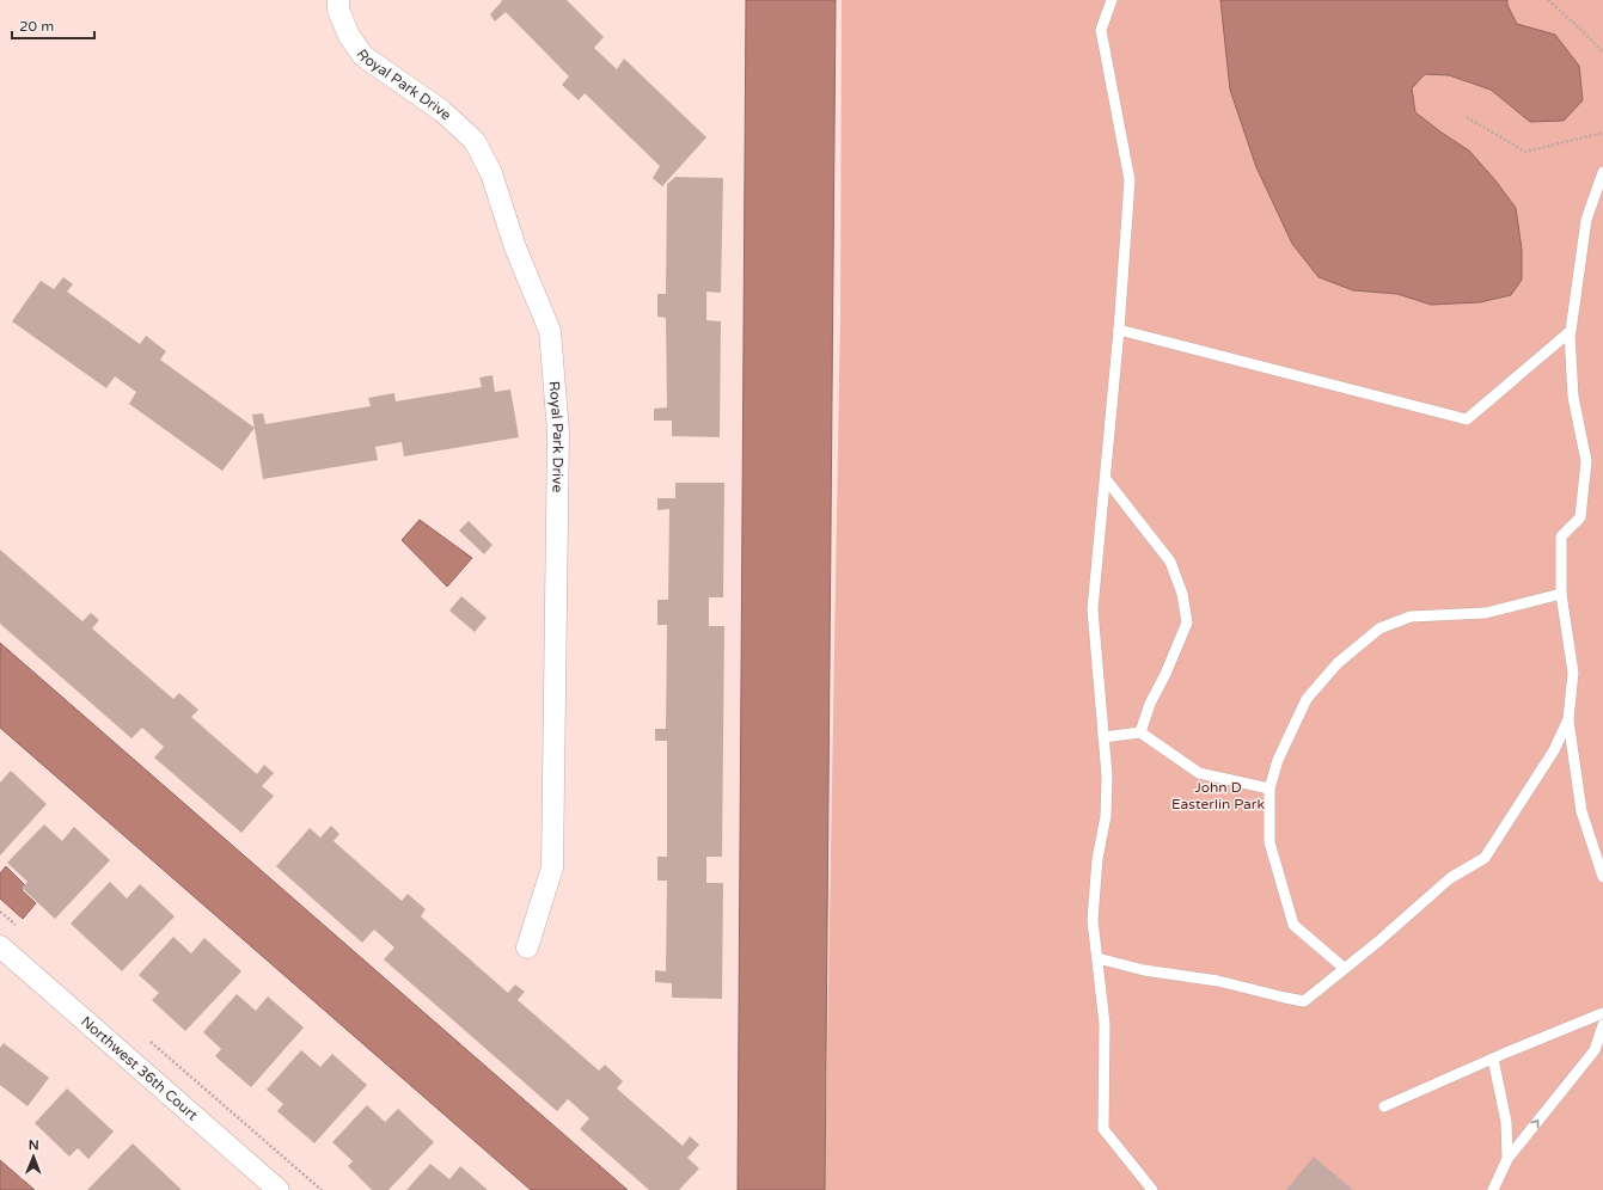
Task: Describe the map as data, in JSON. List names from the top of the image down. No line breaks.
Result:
{"streets":{"street":["Royal Park Drive","Northwest 36th Court"]},"parks":["John D Easterlin Park"],"scale_bar":"20 m","north":"top"}
